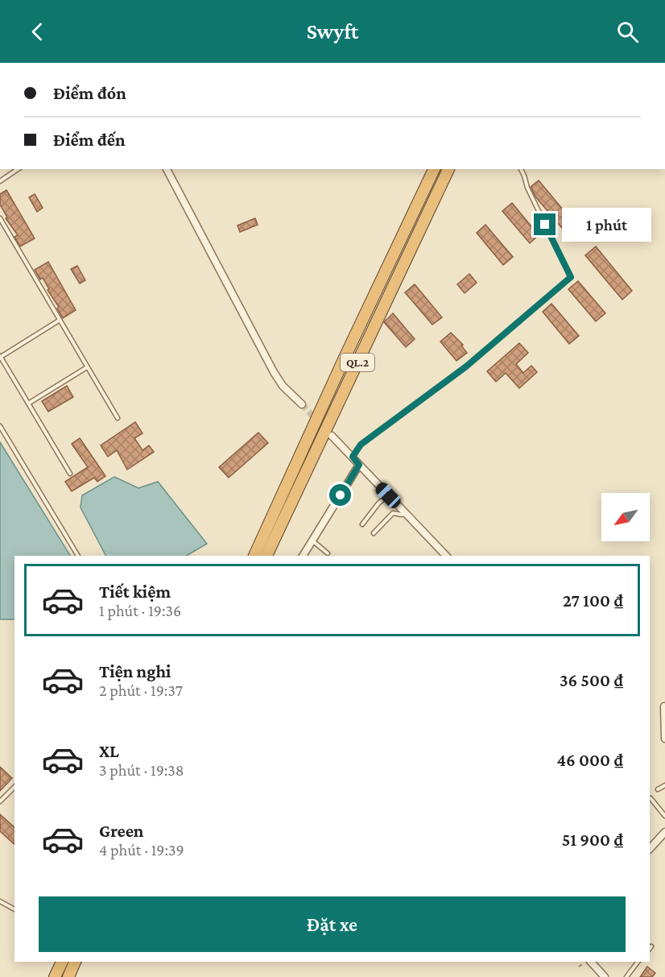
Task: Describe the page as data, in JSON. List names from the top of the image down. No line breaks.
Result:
{"streets":{"highway":["QL.2"]},"north":"bottom left","page":{"header":"Swyft","banner":["Điểm đón","Điểm đến"],"bubble":"1 phút","list":[{"name":"Tiết kiệm","note":"1 phút · 19:36","value":"27 100 ₫"},{"name":"Tiện nghi","note":"2 phút · 19:37","value":"36 500 ₫"},{"name":"XL","note":"3 phút · 19:38","value":"46 000 ₫"},{"name":"Green","note":"4 phút · 19:39","value":"51 900 ₫"}],"buttons":"Đặt xe"}}
